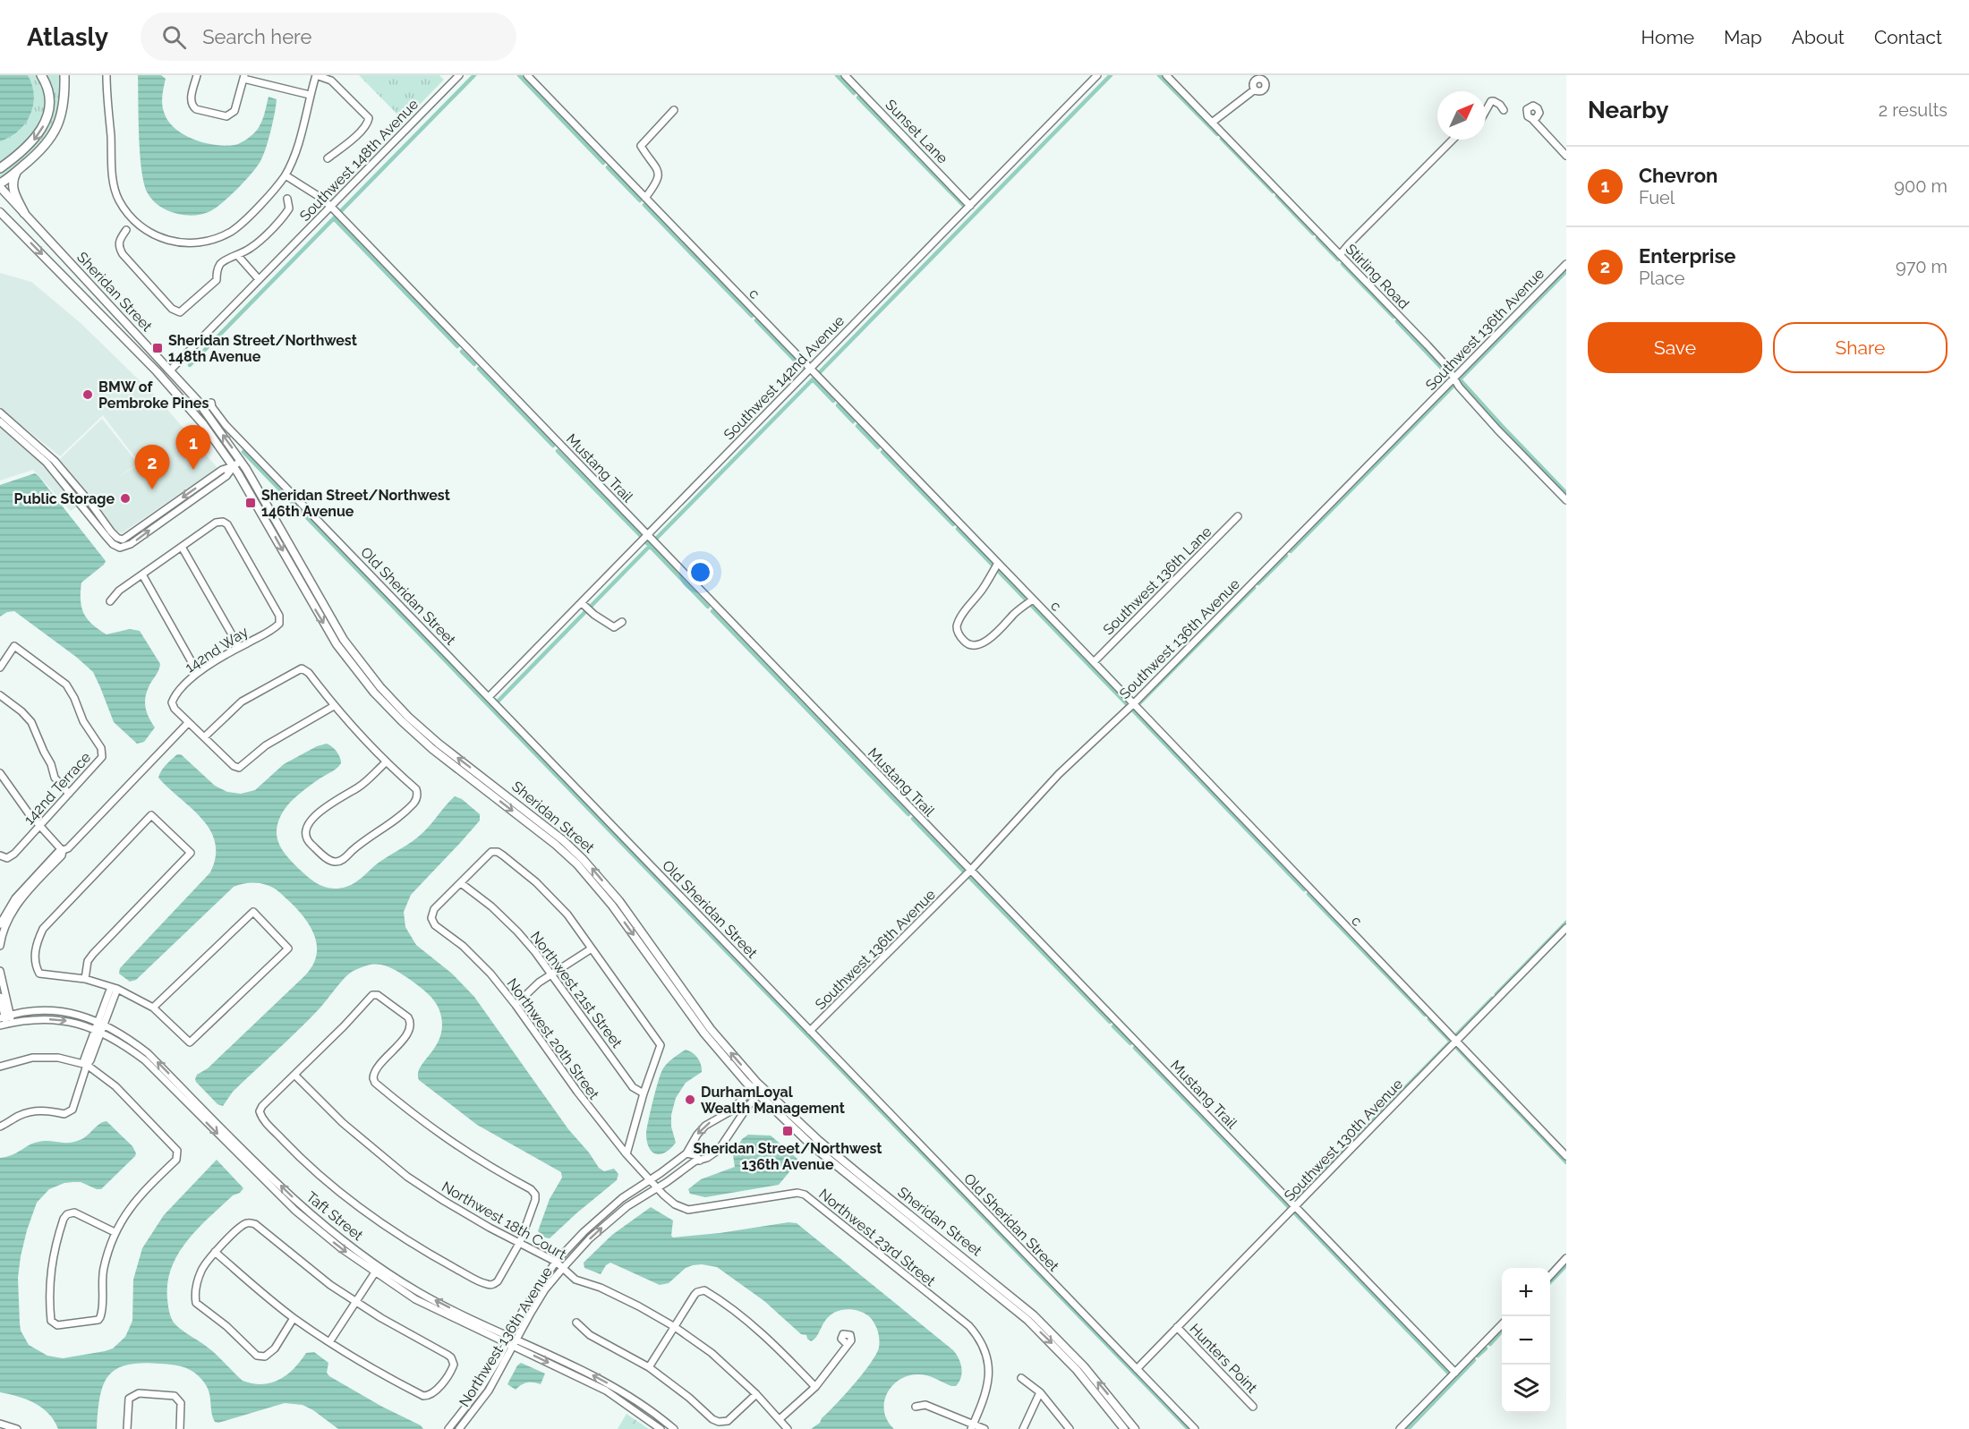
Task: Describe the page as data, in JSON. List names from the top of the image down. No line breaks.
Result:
{"streets":{"main road":["Sheridan Street"],"street":["Sunset Lane","Southwest 148th Avenue","Stirling Road","c","Southwest 136th Avenue","Southwest 142nd Avenue","Mustang Trail","Southwest 136th Lane","Old Sheridan Street","142nd Way","142nd Terrace","Northwest 21st Street","Northwest 20th Street","Southwest 130th Avenue","Taft Street","Northwest 18th Court","Northwest 23rd Street","Northwest 136th Avenue","Hunters Point"]},"crossings":[["Sunset Lane","Southwest 142nd Avenue"],["Southwest 148th Avenue","Sheridan Street"],["Southwest 148th Avenue","Mustang Trail"],["Stirling Road","Southwest 136th Avenue"],["Sheridan Street","Northwest 136th Avenue"],["c","Southwest 136th Avenue"],["c","Southwest 142nd Avenue"],["c","Southwest 136th Lane"],["c","Southwest 130th Avenue"],["Southwest 136th Avenue","Mustang Trail"],["Southwest 136th Avenue","Old Sheridan Street"],["Southwest 142nd Avenue","Mustang Trail"],["Southwest 142nd Avenue","Old Sheridan Street"],["Mustang Trail","Southwest 130th Avenue"],["Old Sheridan Street","Southwest 130th Avenue"],["Northwest 21st Street","Northwest 20th Street"],["Northwest 20th Street","Northwest 23rd Street"],["Northwest 20th Street","Northwest 136th Avenue"],["Southwest 130th Avenue","Hunters Point"],["Taft Street","Northwest 136th Avenue"],["Northwest 18th Court","Northwest 136th Avenue"],["Northwest 23rd Street","Northwest 136th Avenue"]],"places":{"transit":["Sheridan Street/Northwest 148th Avenue","Sheridan Street/Northwest 146th Avenue","Sheridan Street/Northwest 136th Avenue"],"other":["BMW of Pembroke Pines","Public Storage","DurhamLoyal Wealth Management"]},"north":"top right","page":{"header":"Atlasly","search":"Search here","nav":["Home","Map","About","Contact"],"heading":["Nearby","2 results"],"list":[{"mark":"1","name":"Chevron","note":"Fuel","value":"900 m"},{"mark":"2","name":"Enterprise","note":"Place","value":"970 m"}],"buttons":["Save","Share"],"pins":["1","2"],"map_buttons":["+","−"]}}
